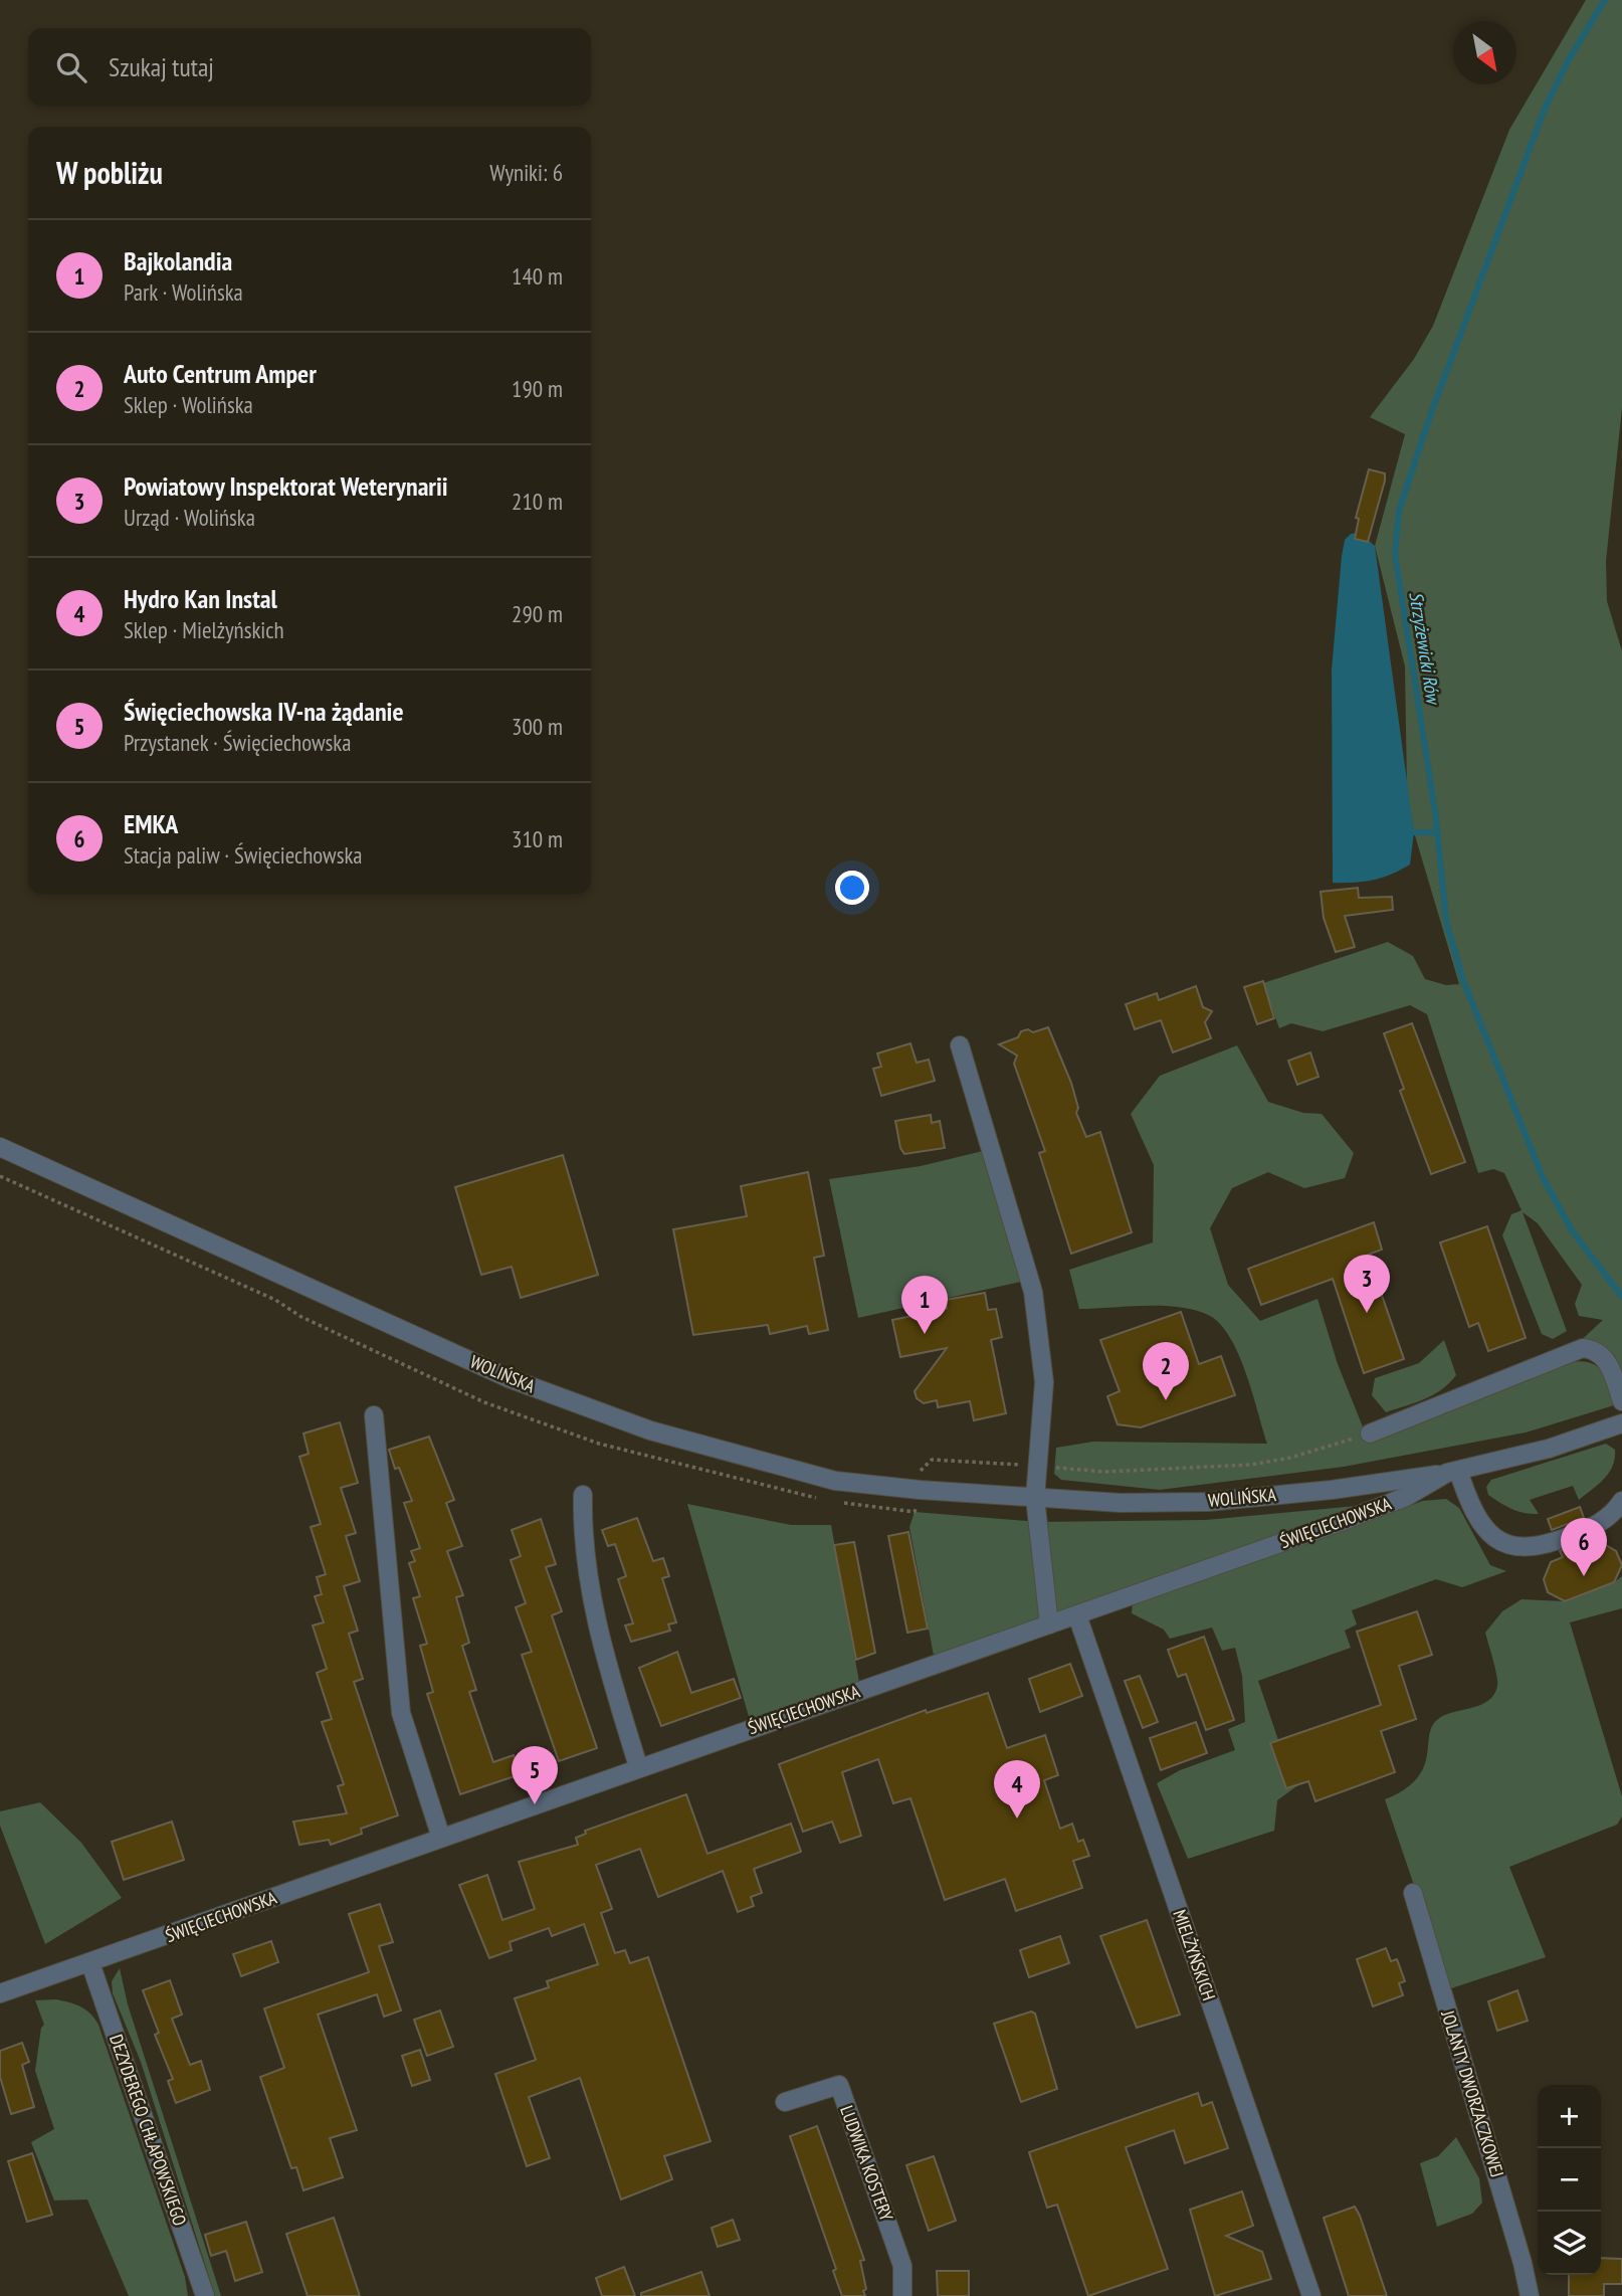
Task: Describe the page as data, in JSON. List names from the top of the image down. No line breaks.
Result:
{"streets":{"street":["WOLIŃSKA","ŚWIĘCIECHOWSKA","MIELŻYŃSKICH","JOLANTY DWORZACZKOWEJ","DEZYDEREGO CHŁAPOWSKIEGO","LUDWIKA KOSTERY"]},"crossings":[["WOLIŃSKA","ŚWIĘCIECHOWSKA"],["ŚWIĘCIECHOWSKA","MIELŻYŃSKICH"],["ŚWIĘCIECHOWSKA","DEZYDEREGO CHŁAPOWSKIEGO"]],"water":["Strzyżewicki Rów"],"north":"bottom right","page":{"search":"Szukaj tutaj","heading":["W pobliżu","Wyniki: 6"],"list":[{"mark":"1","name":"Bajkolandia","note":"Park · Wolińska","value":"140 m"},{"mark":"2","name":"Auto Centrum Amper","note":"Sklep · Wolińska","value":"190 m"},{"mark":"3","name":"Powiatowy Inspektorat Weterynarii","note":"Urząd · Wolińska","value":"210 m"},{"mark":"4","name":"Hydro Kan Instal","note":"Sklep · Mielżyńskich","value":"290 m"},{"mark":"5","name":"Święciechowska IV-na żądanie","note":"Przystanek · Święciechowska","value":"300 m"},{"mark":"6","name":"EMKA","note":"Stacja paliw · Święciechowska","value":"310 m"}],"pins":["3","1","2","6","5","4"],"map_buttons":["+","−"]}}
